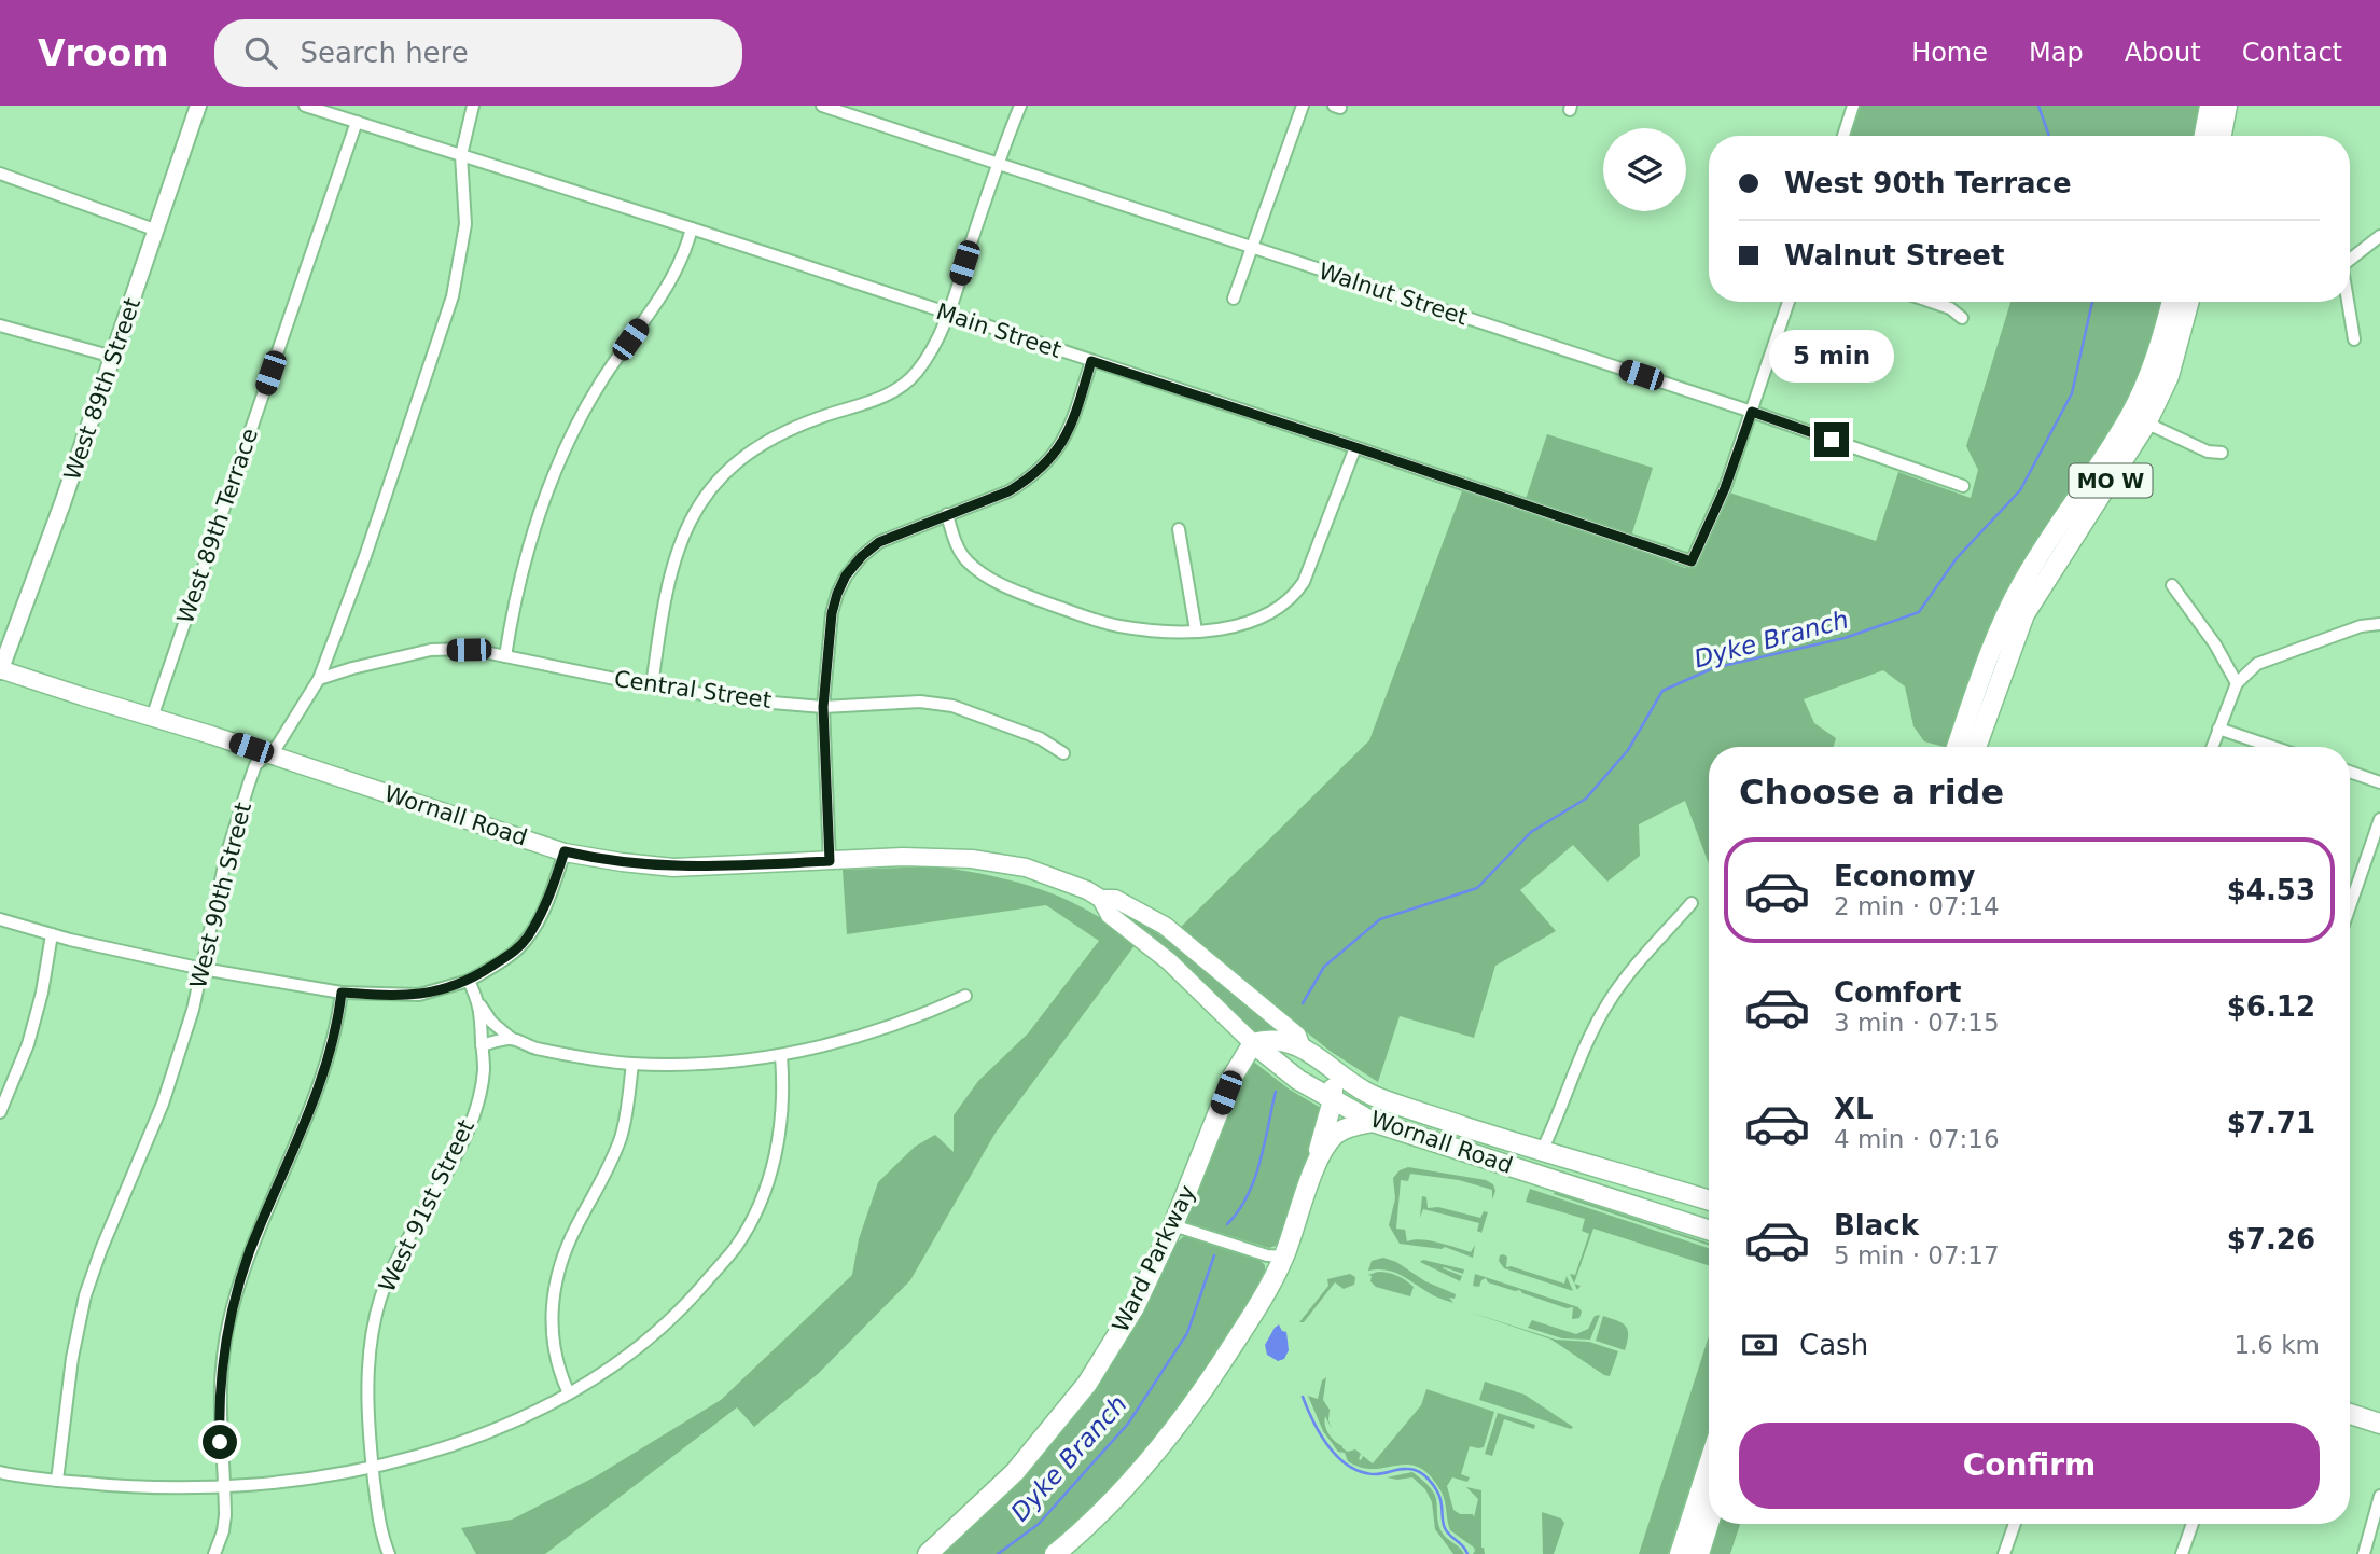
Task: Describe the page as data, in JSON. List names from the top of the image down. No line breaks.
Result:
{"streets":{"main road":["MO W","Wornall Road","Ward Parkway"],"street":["Walnut Street","Main Street","West 89th Street","West 89th Terrace","Central Street","West 90th Street","West 91st Street"]},"crossings":[["Walnut Street","Main Street"],["Main Street","West 89th Terrace"],["Main Street","West 90th Street"],["West 89th Street","Wornall Road"],["West 89th Terrace","Wornall Road"],["Central Street","West 90th Street"],["Wornall Road","West 90th Street"],["Wornall Road","Ward Parkway"]],"water":["Dyke Branch"],"page":{"header":"Vroom","search":"Search here","nav":["Home","Map","About","Contact"],"banner":["West 90th Terrace","Walnut Street"],"bubble":"5 min","heading":"Choose a ride","list":[{"name":"Economy","note":"2 min · 07:14","value":"$4.53"},{"name":"Comfort","note":"3 min · 07:15","value":"$6.12"},{"name":"XL","note":"4 min · 07:16","value":"$7.71"},{"name":"Black","note":"5 min · 07:17","value":"$7.26"}],"pay":["Cash","1.6 km"],"buttons":"Confirm"}}
